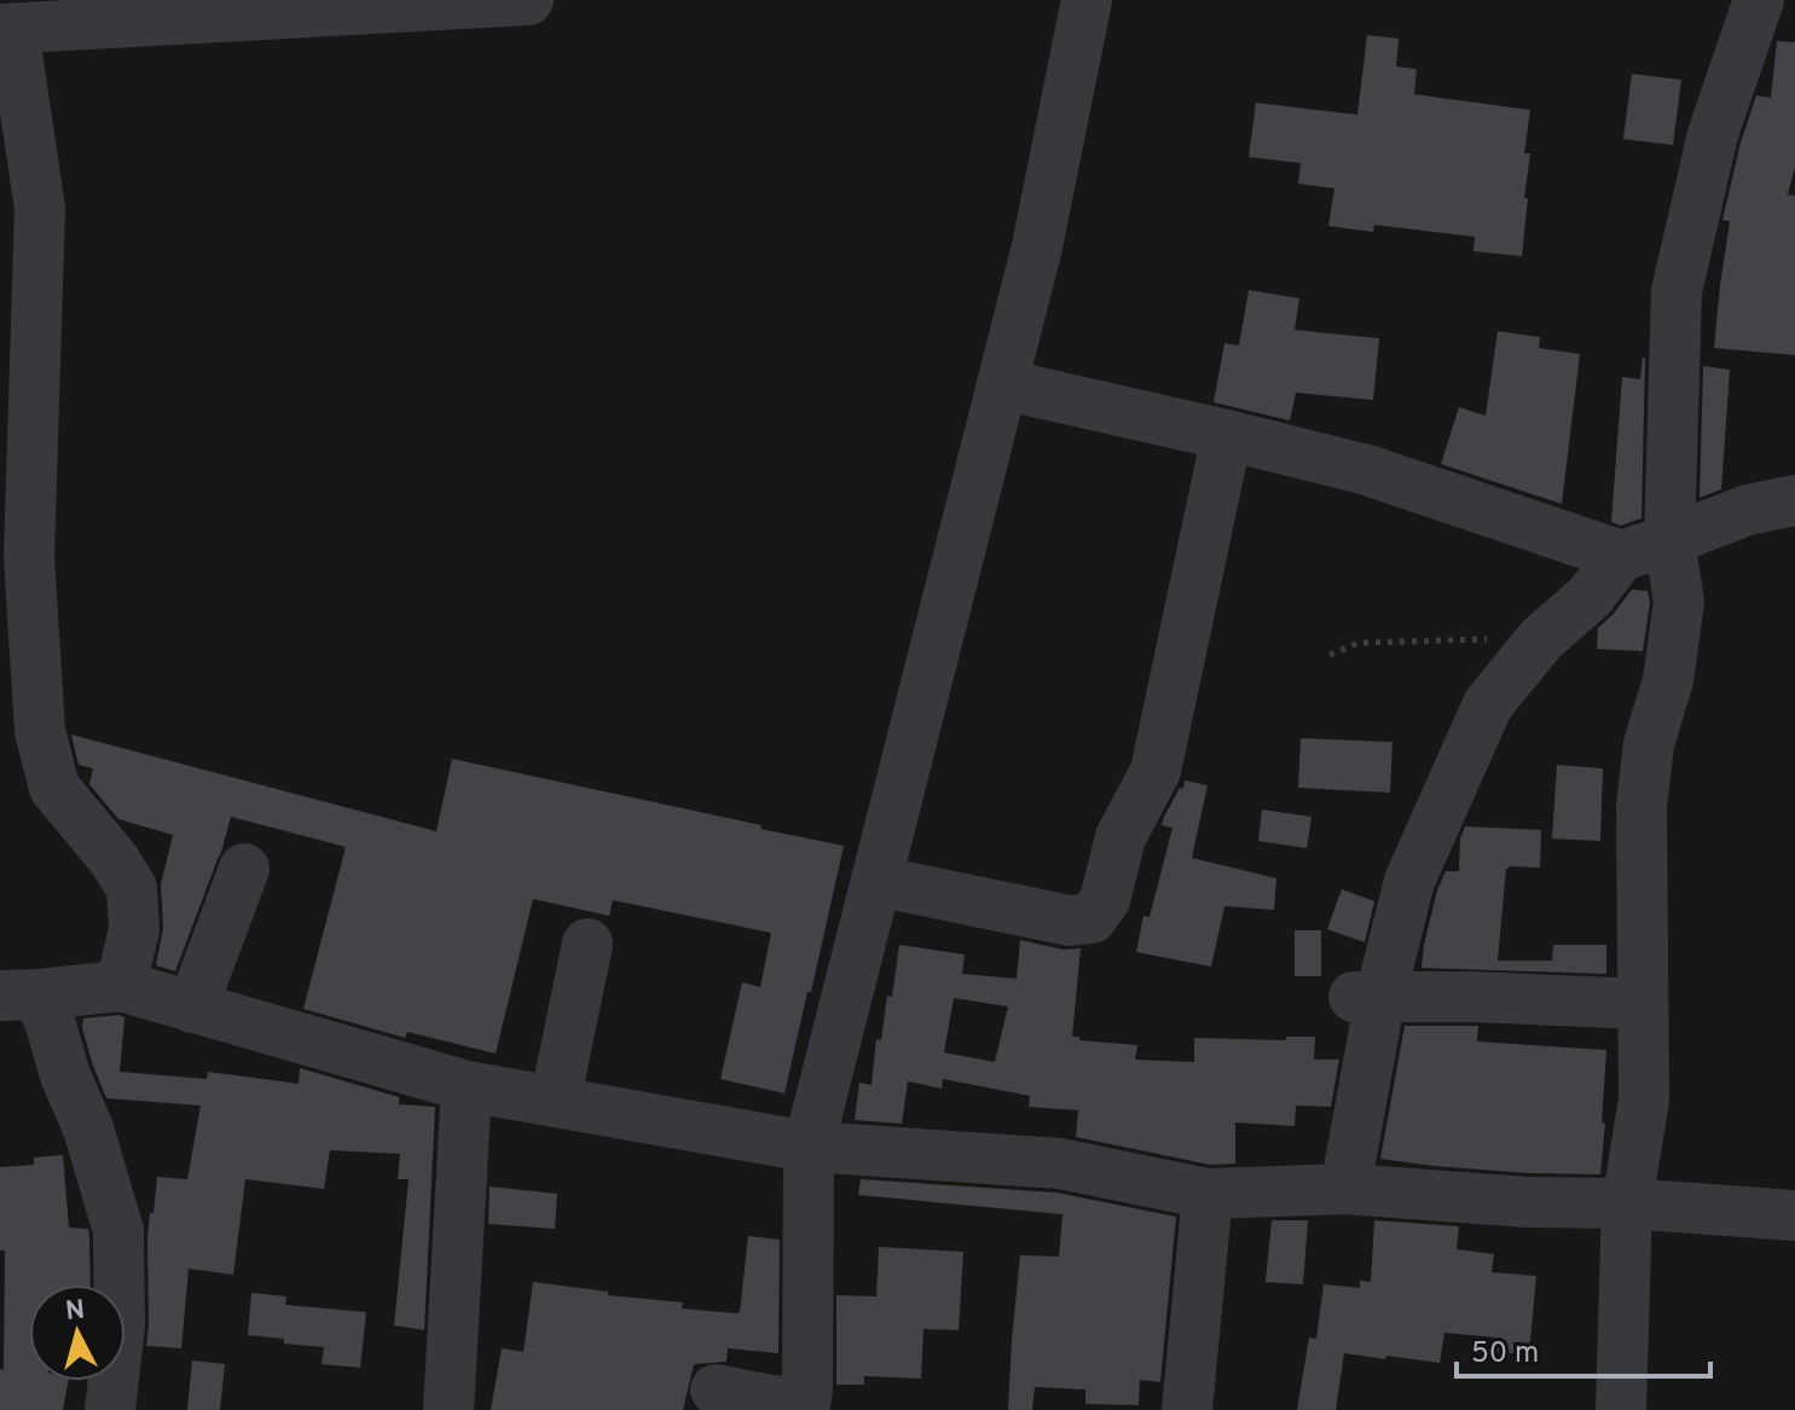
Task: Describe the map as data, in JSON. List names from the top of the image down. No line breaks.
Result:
{"scale_bar":"50 m","north":"top"}
